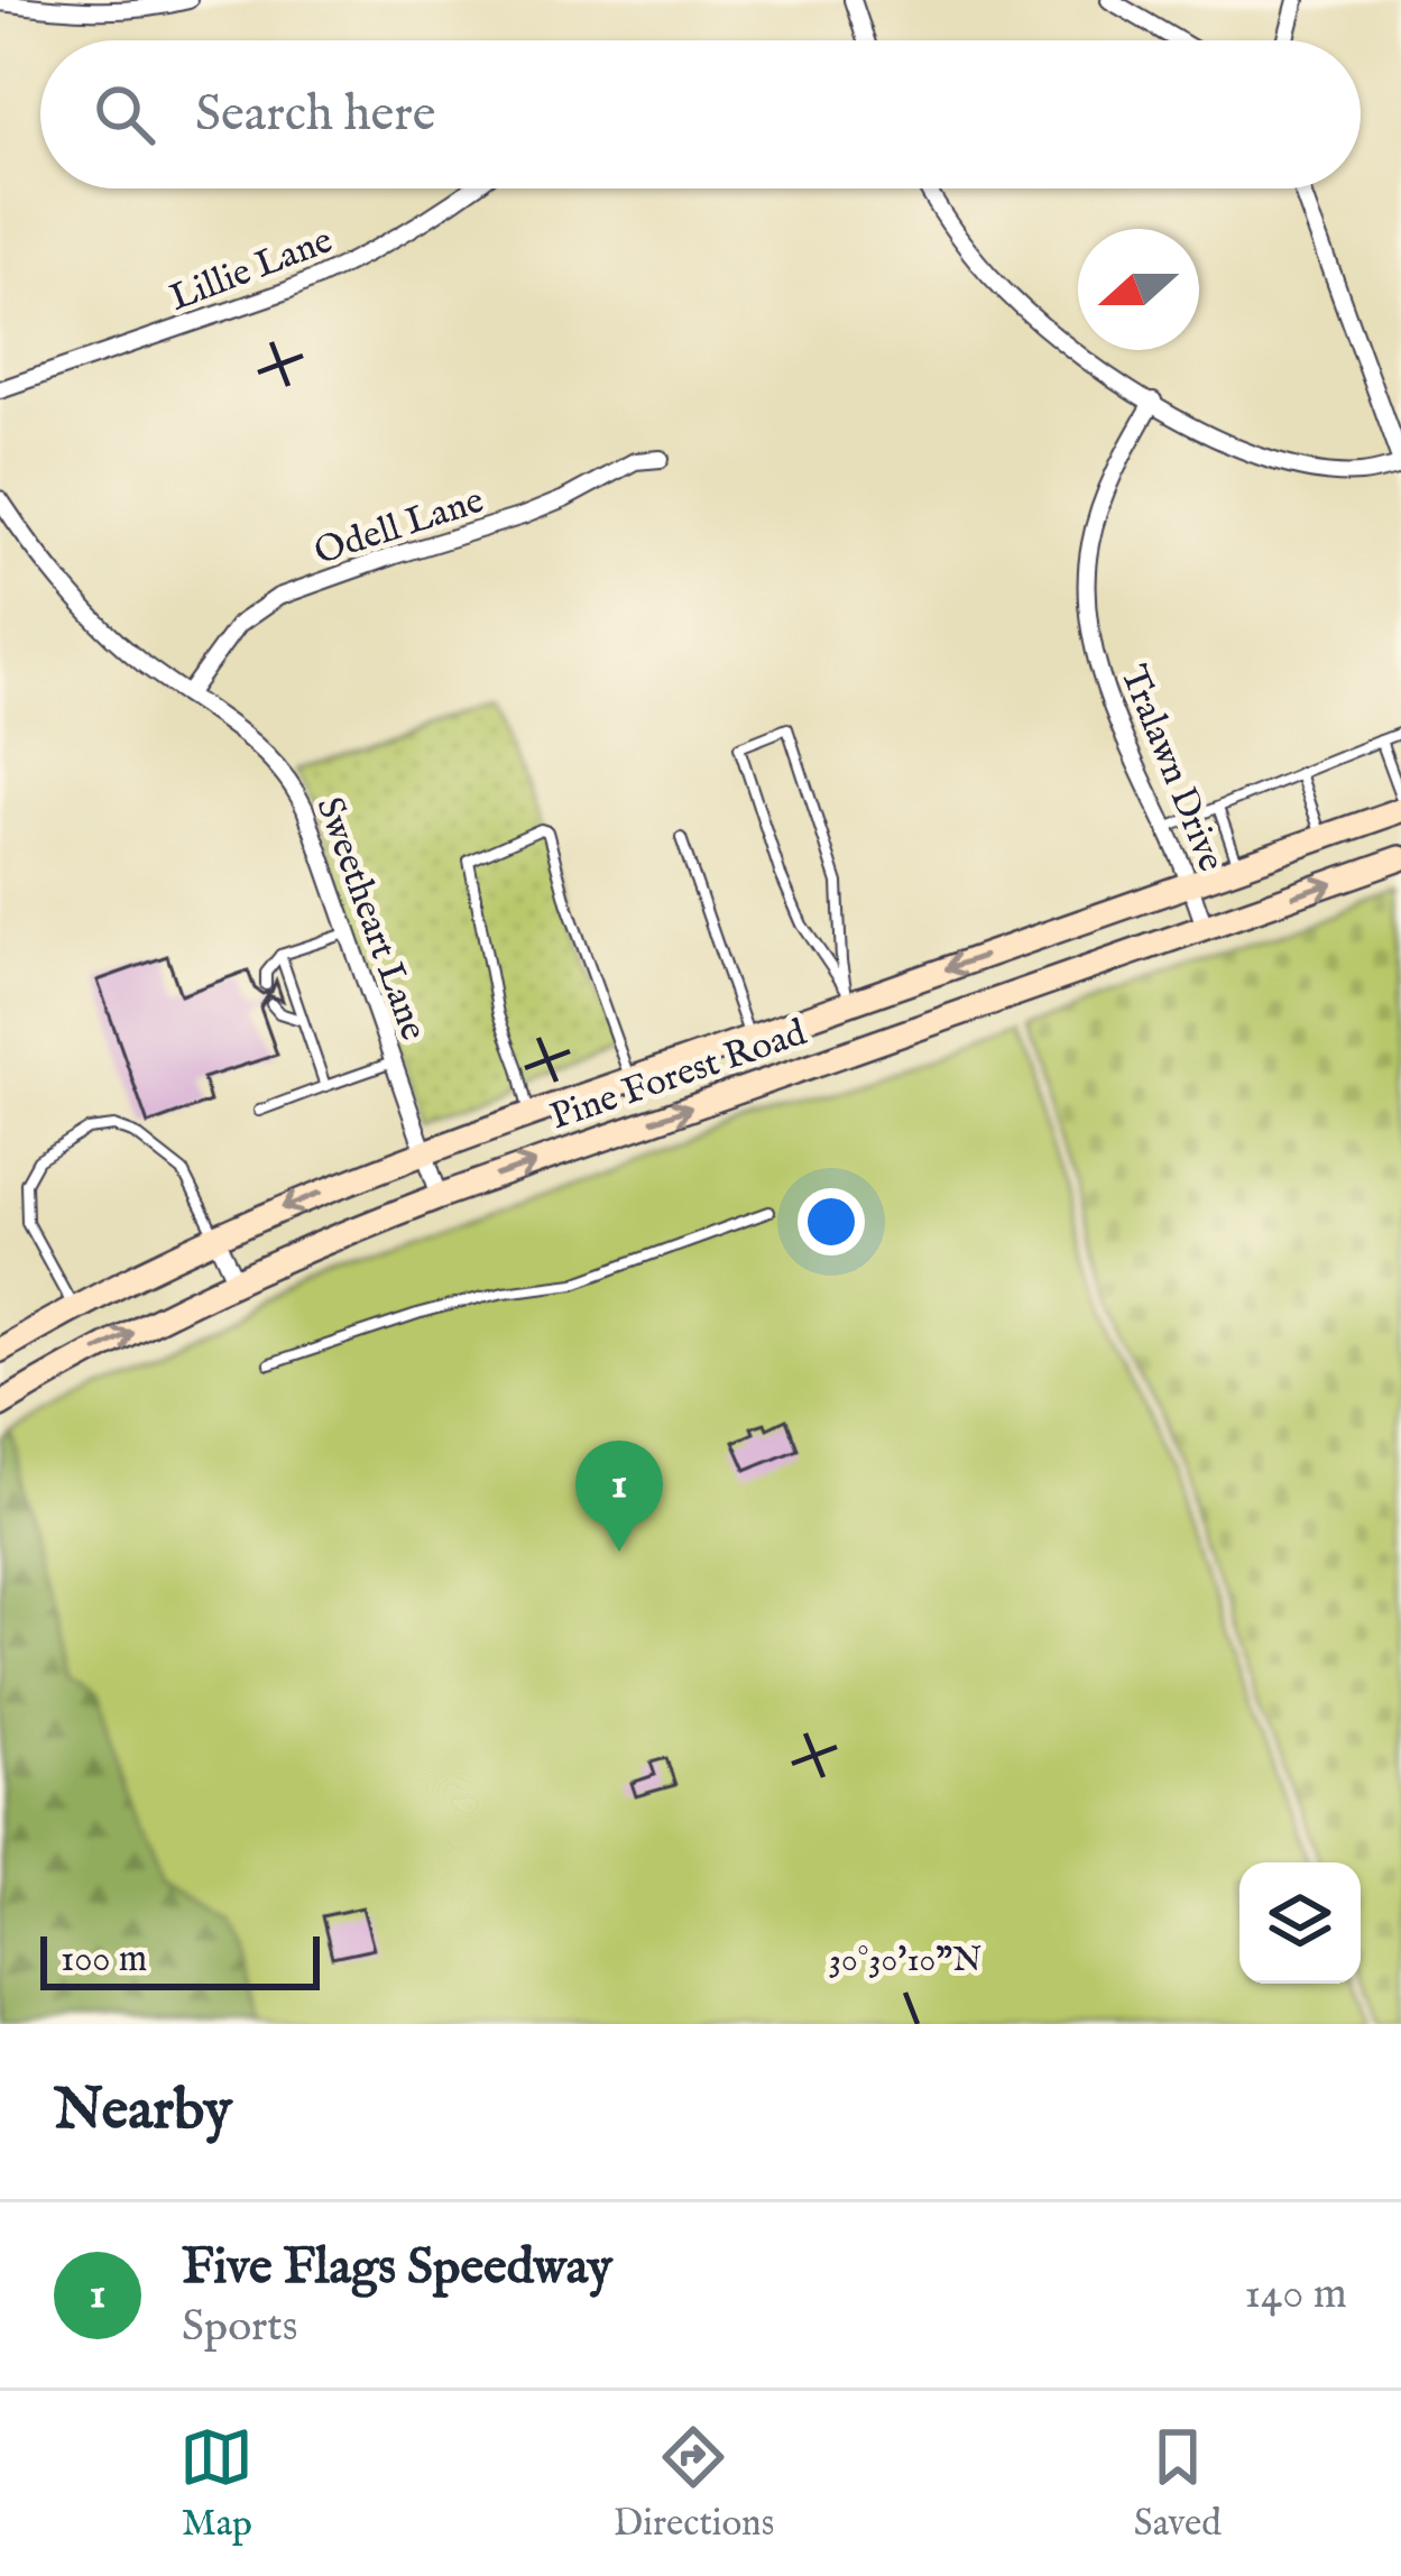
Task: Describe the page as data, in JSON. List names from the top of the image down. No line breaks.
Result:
{"streets":{"main road":["Pine Forest Road"],"street":["Lillie Lane","Odell Lane","Tralawn Drive","Sweetheart Lane"]},"crossings":[["Odell Lane","Sweetheart Lane"],["Tralawn Drive","Pine Forest Road"],["Sweetheart Lane","Pine Forest Road"]],"scale_bar":"100 m","north":"left","page":{"search":"Search here","pins":"1","scale":"100 m","heading":"Nearby","list":[{"mark":"1","name":"Five Flags Speedway","note":"Sports","value":"140 m"}],"nav":["Map","Directions","Saved"]},"coordinates":["30°30'10\"N"]}
